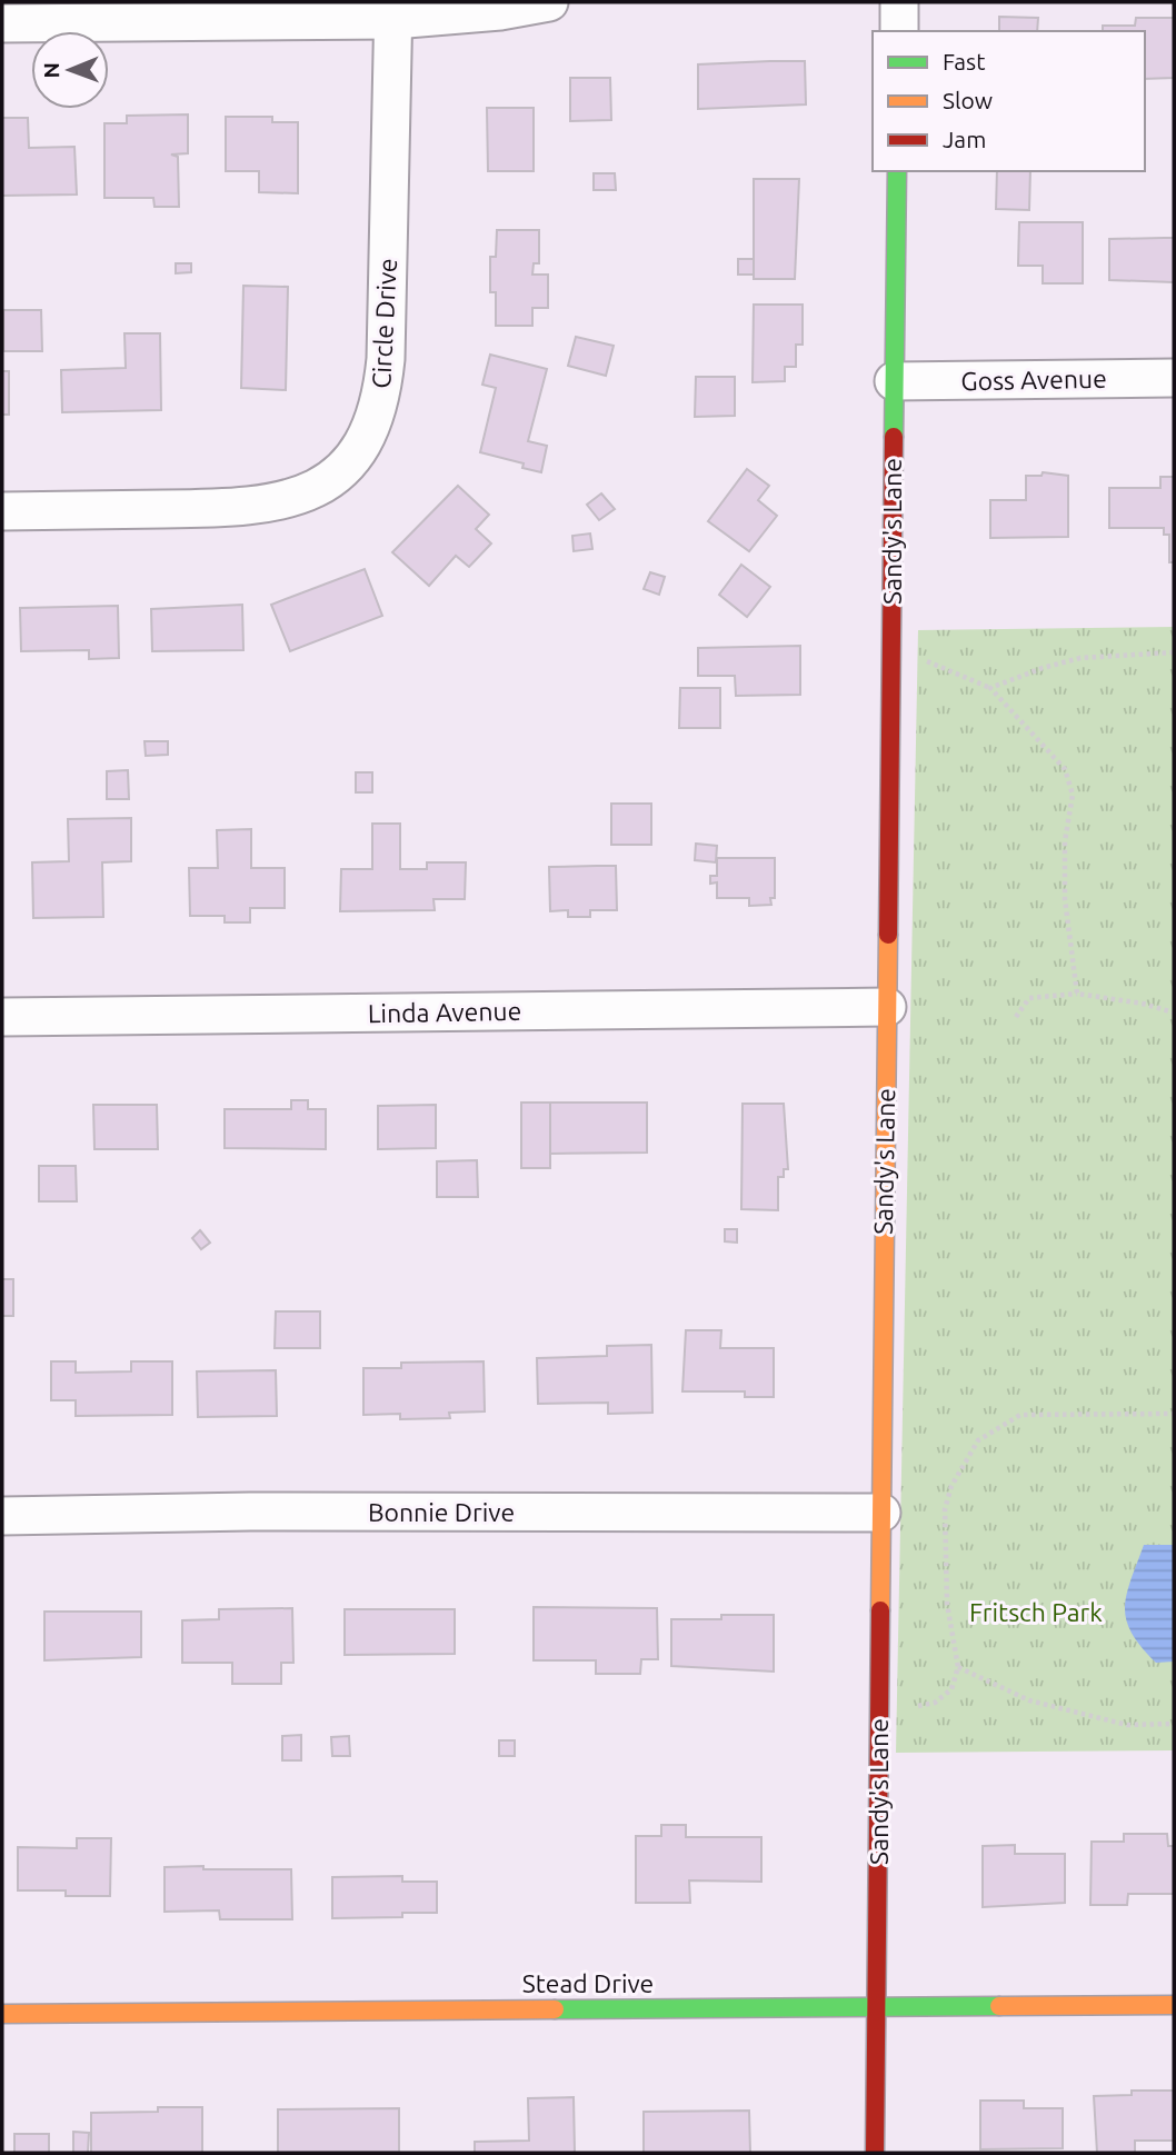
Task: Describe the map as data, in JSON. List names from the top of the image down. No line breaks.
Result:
{"streets":{"street":["Circle Drive","Goss Avenue","Sandy's Lane","Linda Avenue","Bonnie Drive","Stead Drive"]},"crossings":[["Goss Avenue","Sandy's Lane"],["Sandy's Lane","Linda Avenue"],["Sandy's Lane","Bonnie Drive"],["Sandy's Lane","Stead Drive"]],"parks":["Fritsch Park"],"legend":["Fast","Slow","Jam"],"north":"left"}
